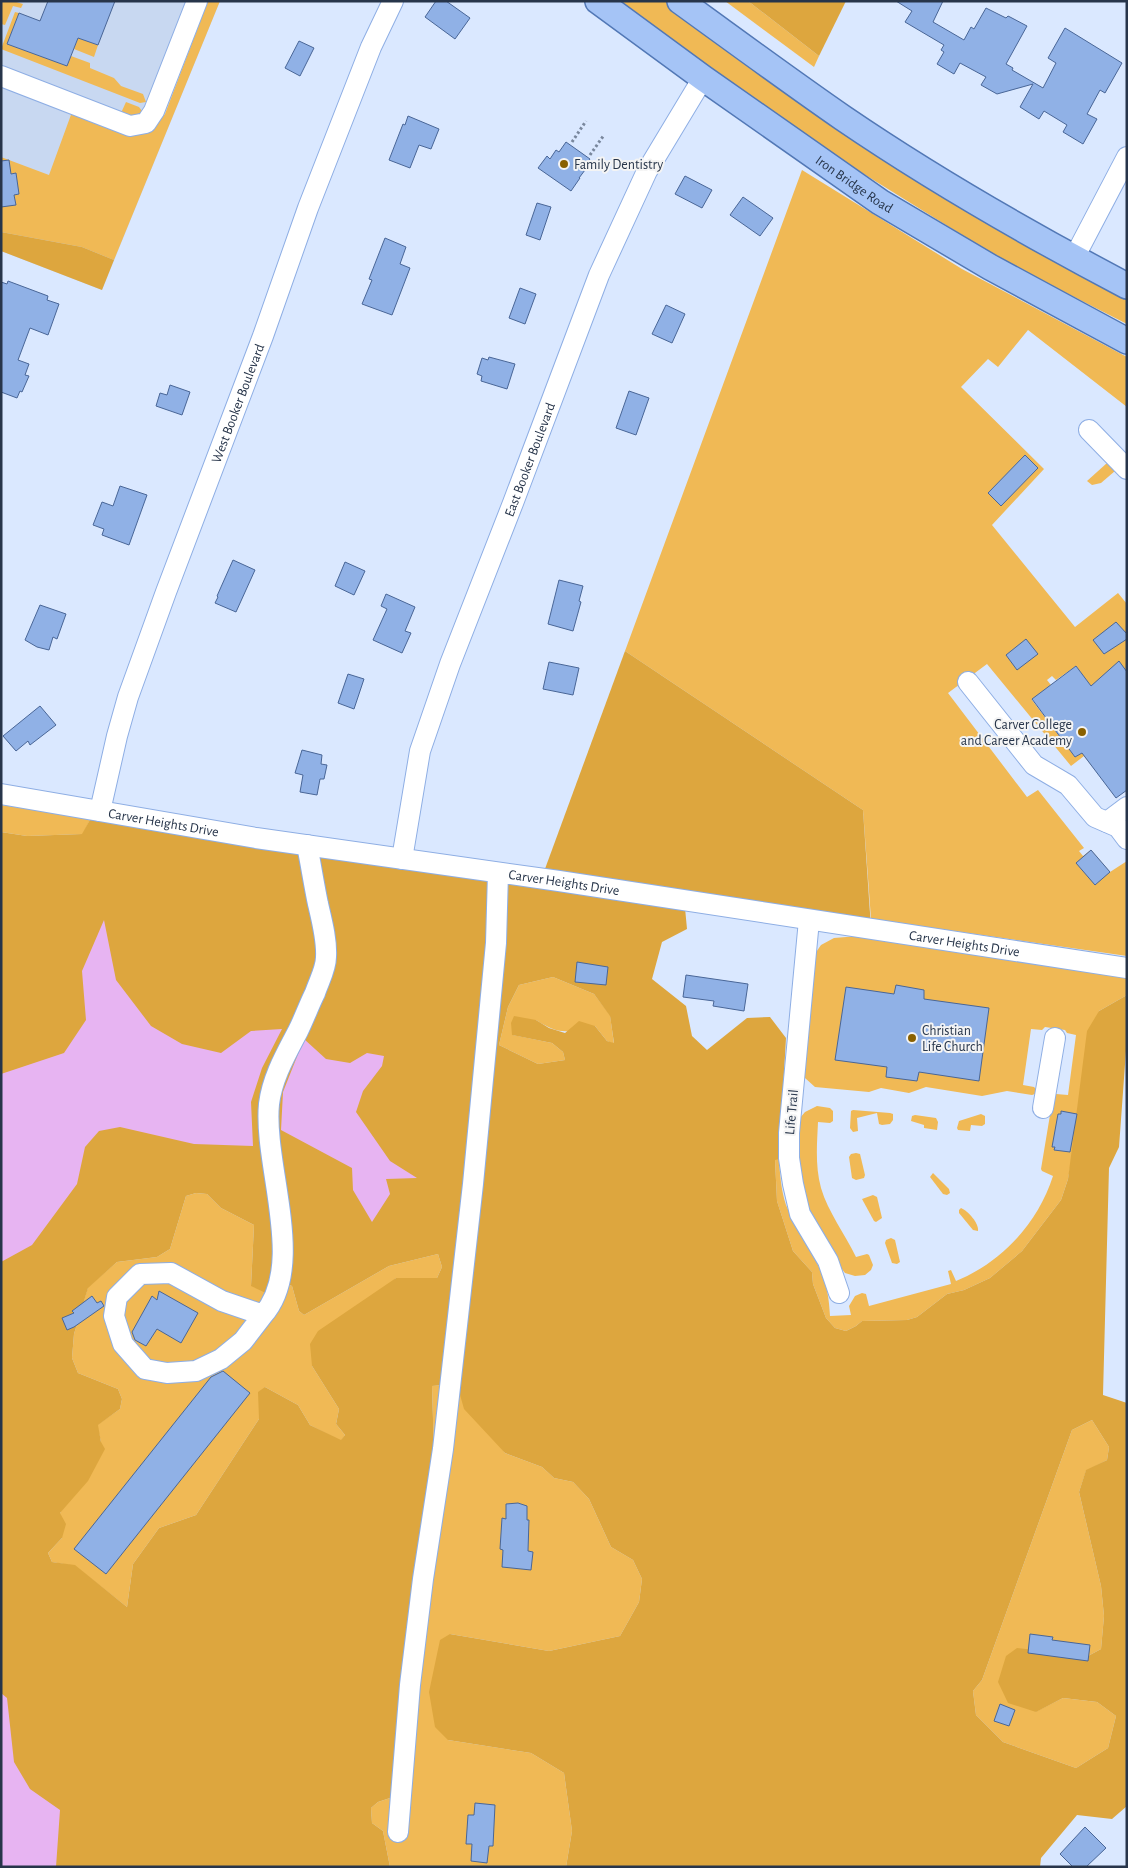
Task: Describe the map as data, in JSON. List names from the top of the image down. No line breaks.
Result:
{"streets":{"main road":["Iron Bridge Road"],"street":["West Booker Boulevard","East Booker Boulevard","Carver Heights Drive","Life Trail"]},"crossings":[["Iron Bridge Road","East Booker Boulevard"],["West Booker Boulevard","Carver Heights Drive"],["East Booker Boulevard","Carver Heights Drive"],["Carver Heights Drive","Life Trail"]],"places":["Family Dentistry","Carver College and Career Academy","Christian Life Church"]}
